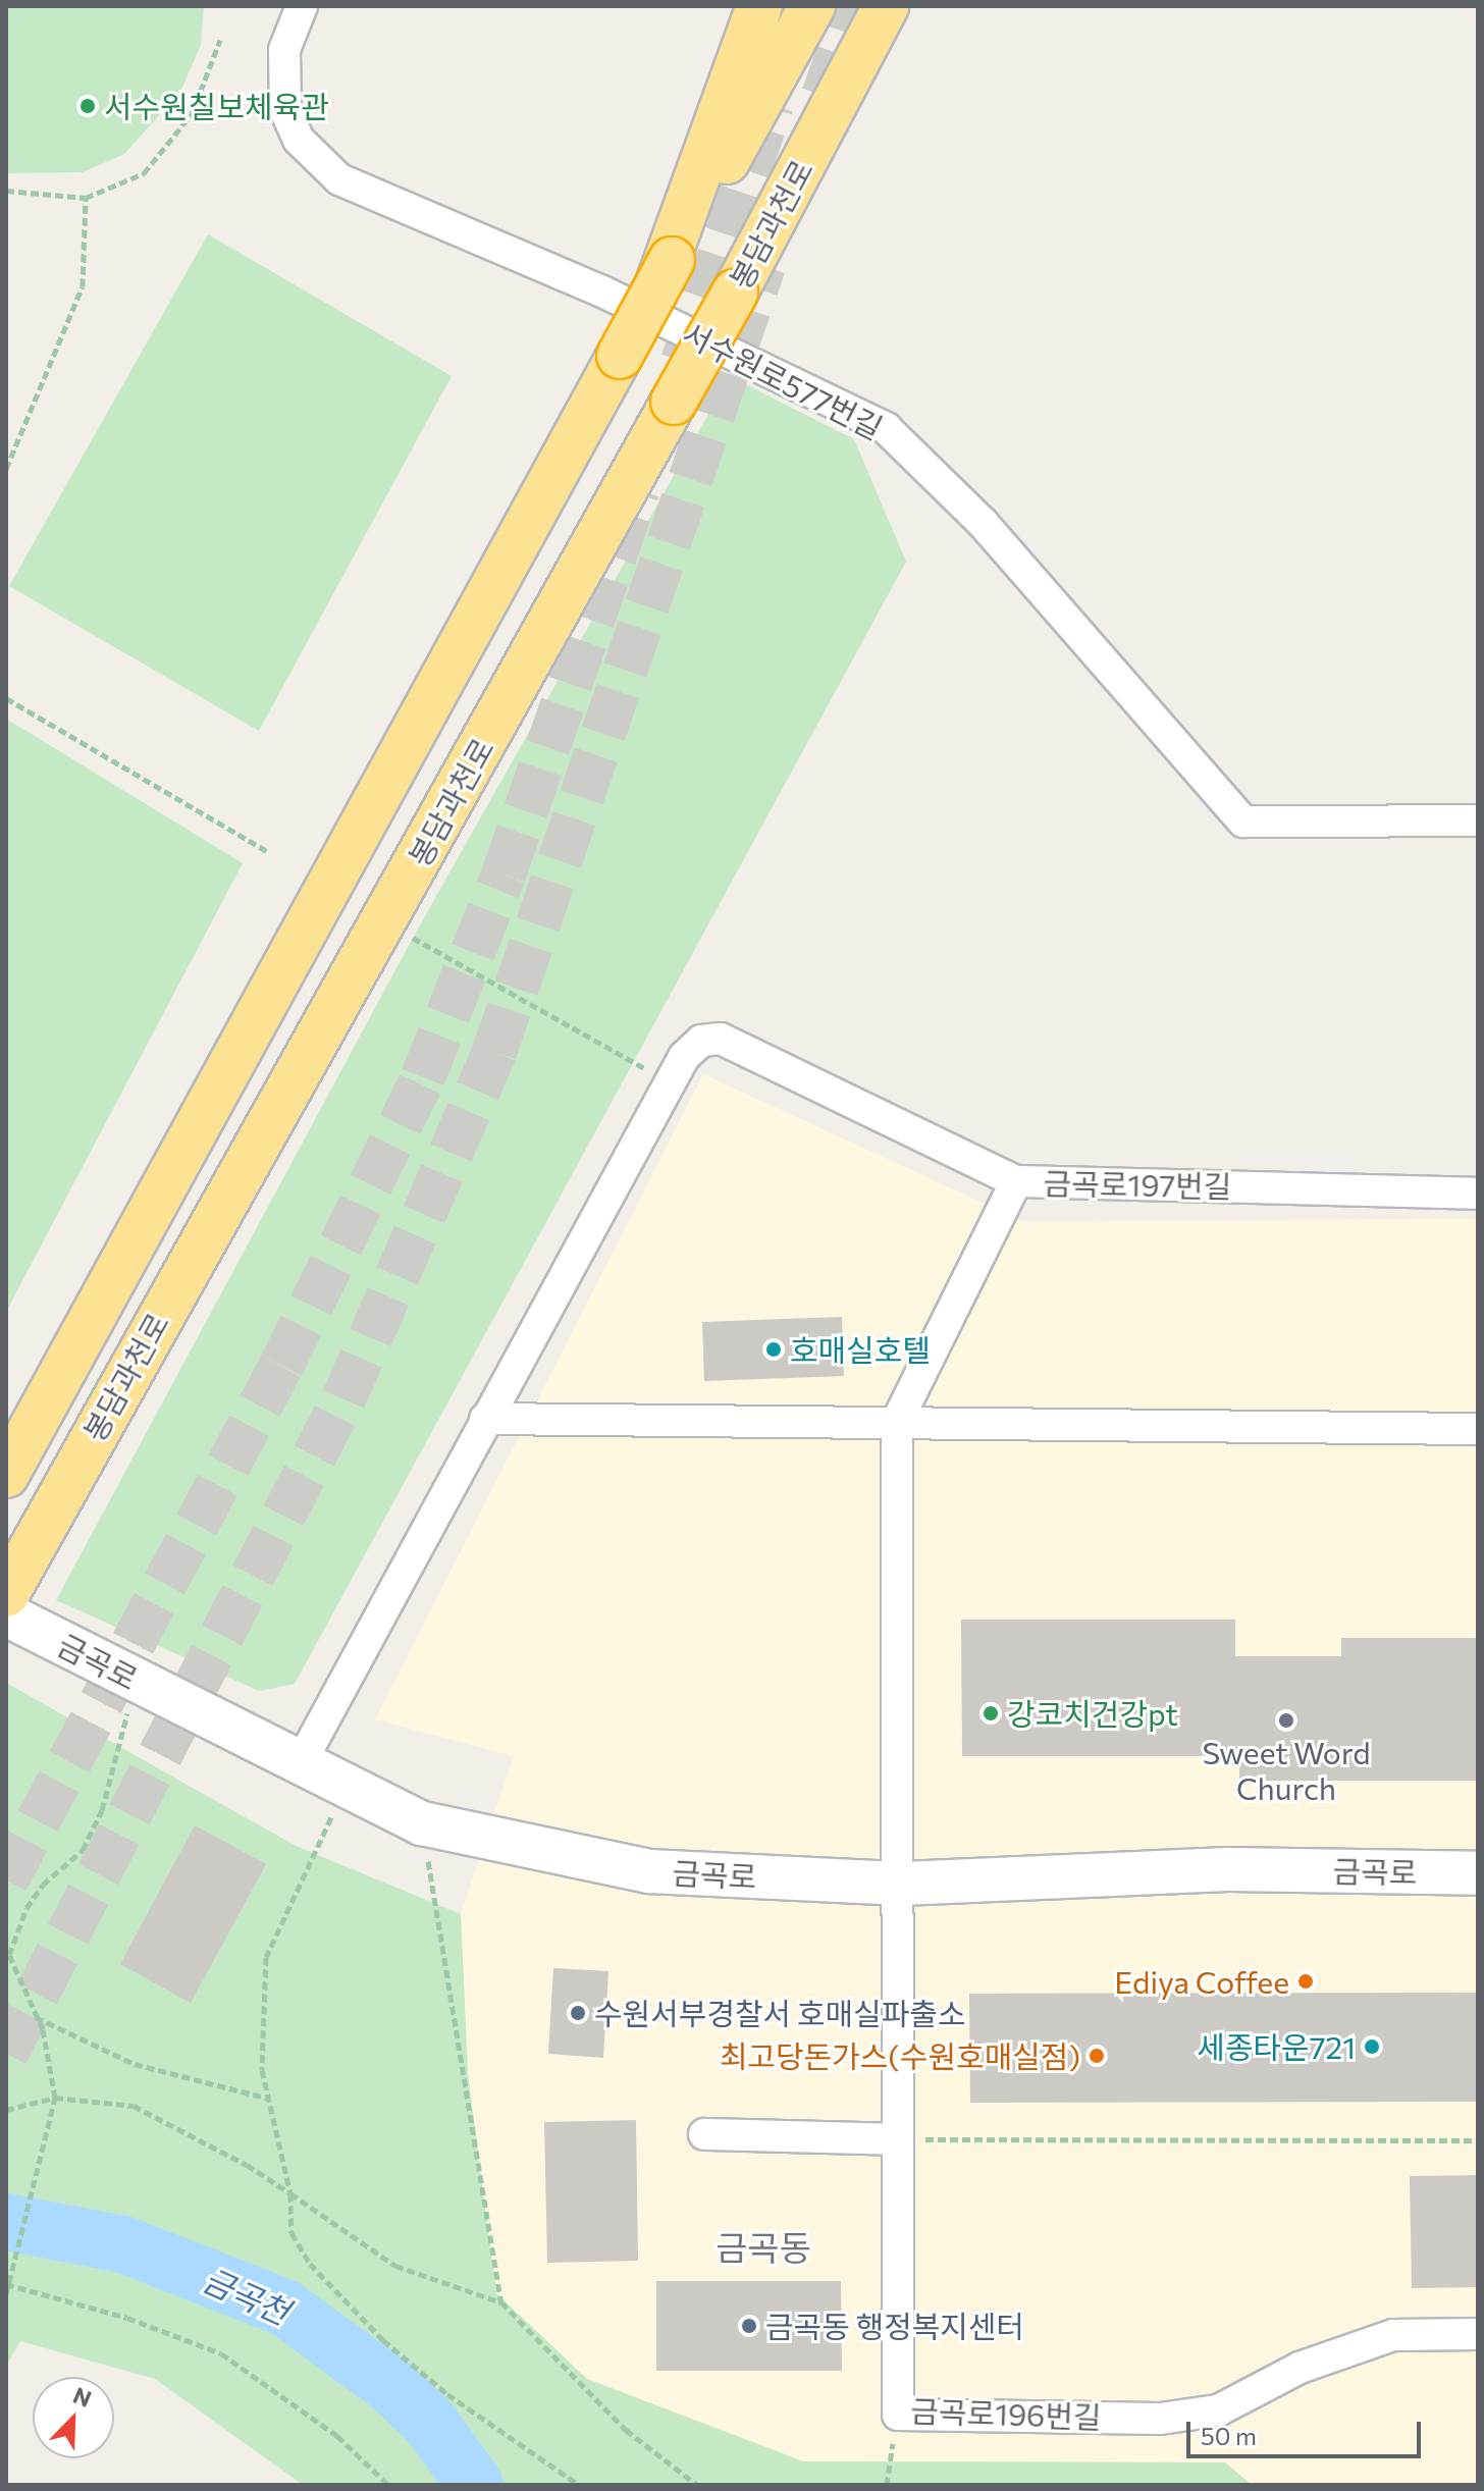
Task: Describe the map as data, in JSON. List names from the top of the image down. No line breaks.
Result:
{"streets":{"highway":["봉담과천로"],"main road":["금곡로"],"street":["서수원로577번길","금곡로197번길","금곡로196번길"]},"crossings":[["금곡로197번길","금곡로"],["금곡로197번길","금곡로196번길"],["금곡로","금곡로196번길"]],"districts":["금곡동"],"water":["금곡천"],"places":["서수원칠보체육관","호매실호텔","강코치건강pt","Sweet Word Church","Ediya Coffee","수원서부경찰서 호매실파출소","세종타운721","최고당돈가스(수원호매실점)","금곡동 행정복지센터"],"scale_bar":"50 m","north":"top right"}
